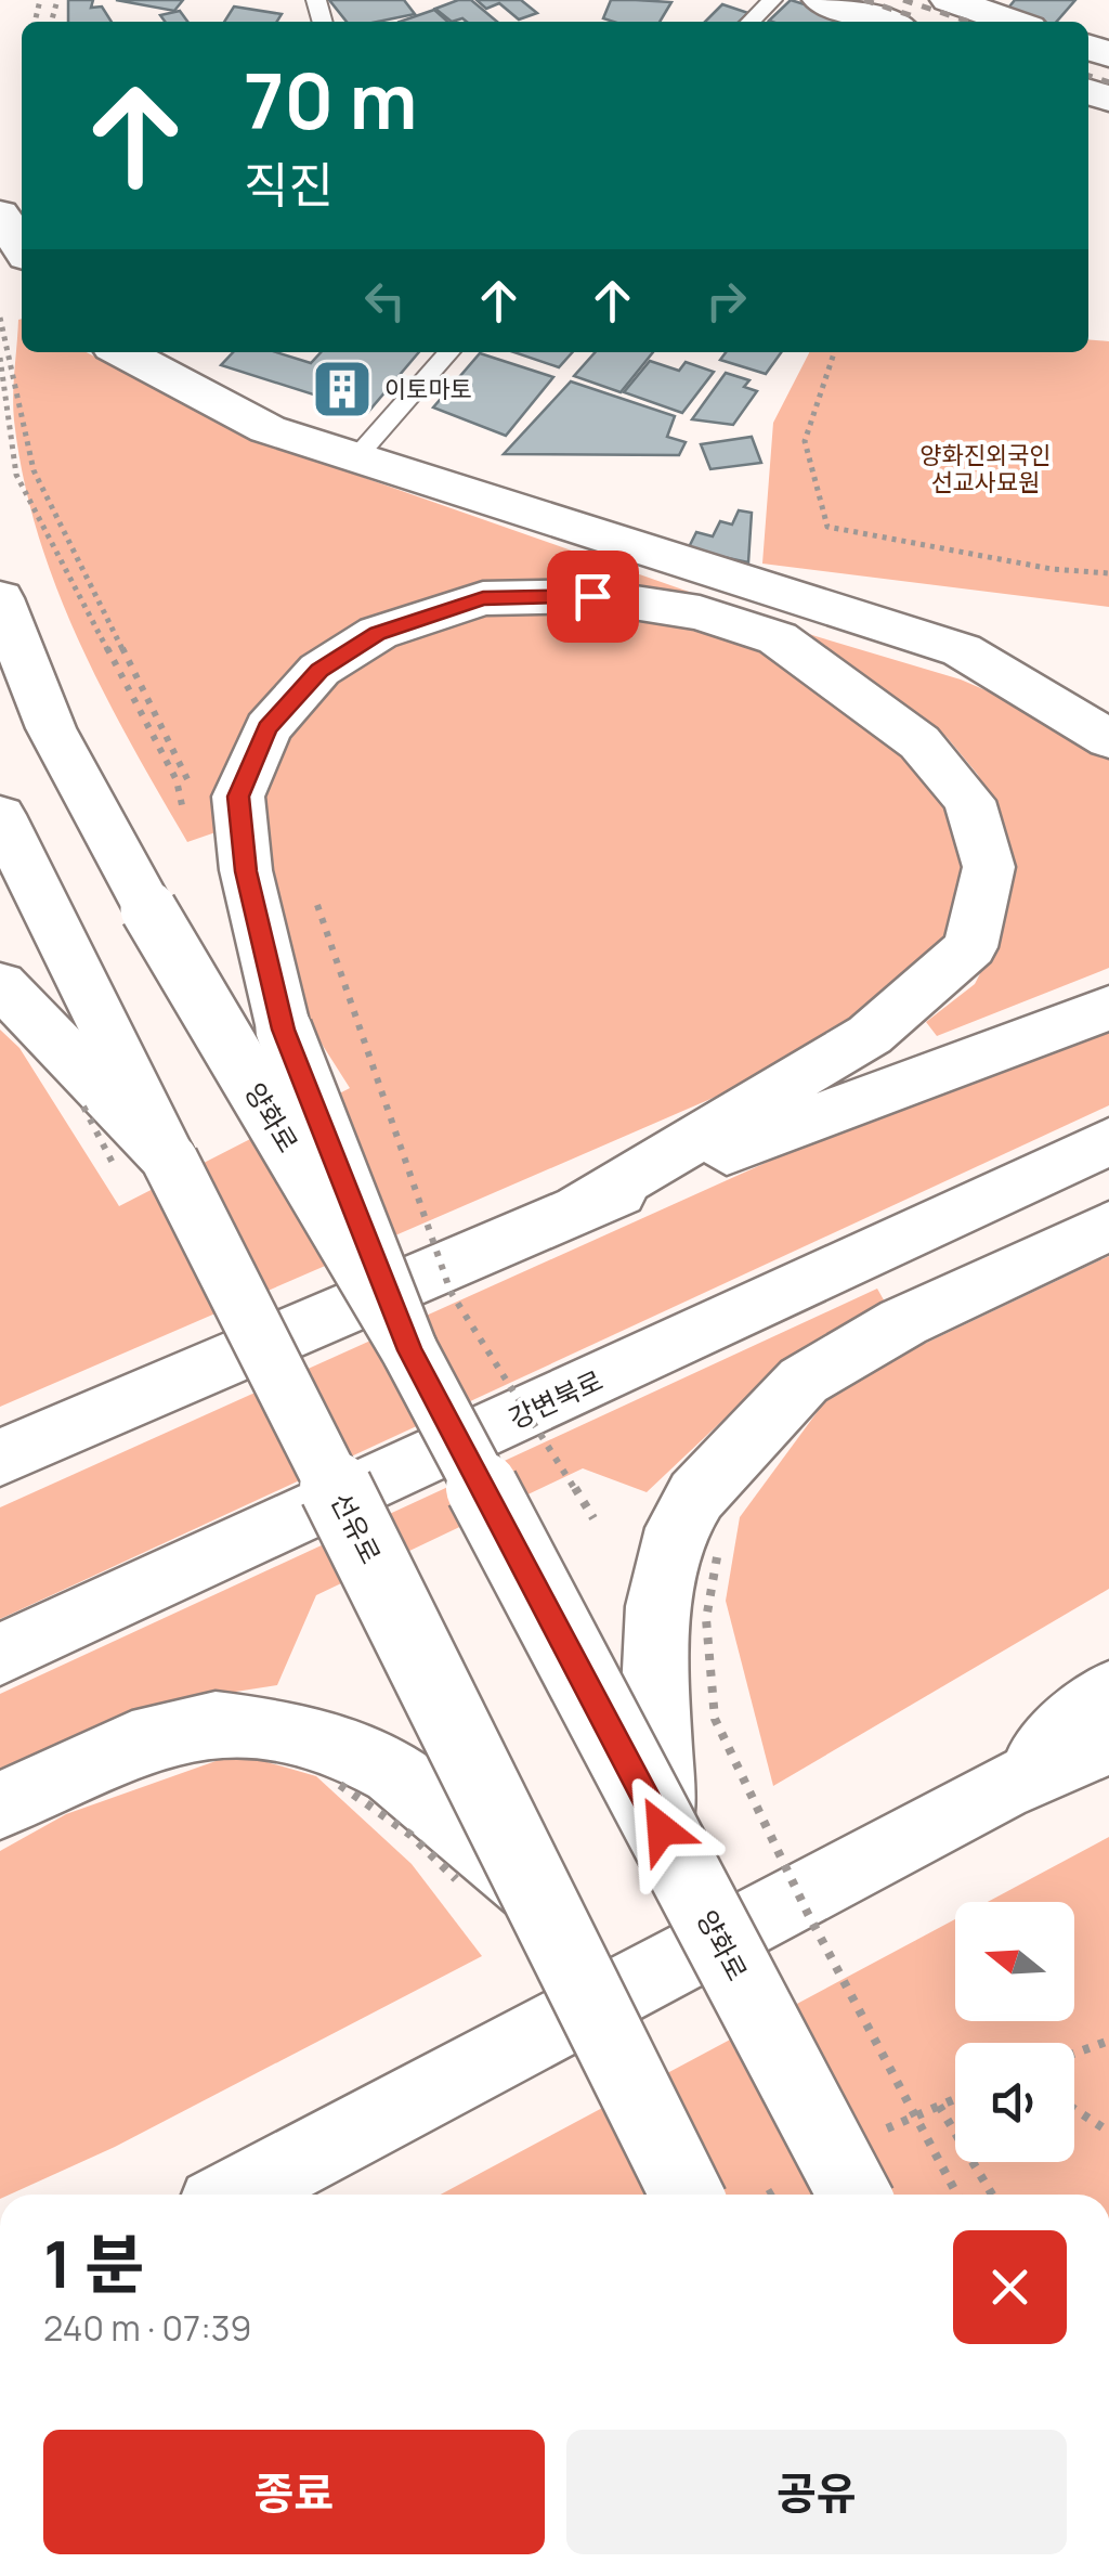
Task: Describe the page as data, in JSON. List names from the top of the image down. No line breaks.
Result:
{"streets":{"main road":["양화로","강변북로","선유로"]},"parks":["양화진외국인 선교사묘원"],"places":{"building":["이토마토"]},"north":"left","page":{"turn":["70 m","직진"],"heading":["1 분","240 m · 07:39"],"buttons":["종료","공유"]}}
